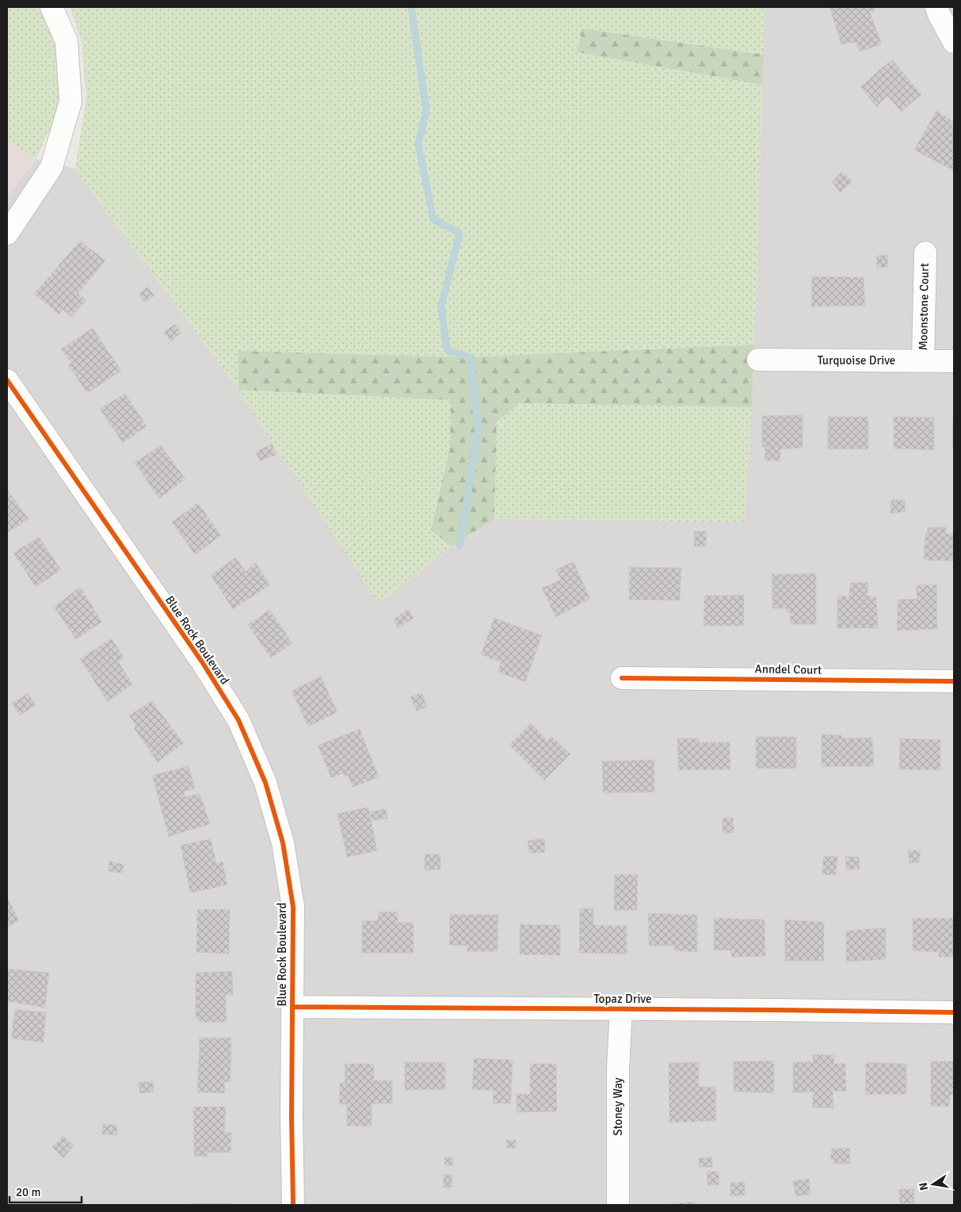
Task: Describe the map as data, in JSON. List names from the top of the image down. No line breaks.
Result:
{"streets":{"street":["Moonstone Court","Turquoise Drive","Blue Rock Boulevard","Anndel Court","Topaz Drive","Stoney Way"]},"crossings":[["Moonstone Court","Turquoise Drive"],["Blue Rock Boulevard","Topaz Drive"],["Topaz Drive","Stoney Way"]],"scale_bar":"20 m","north":"left"}
